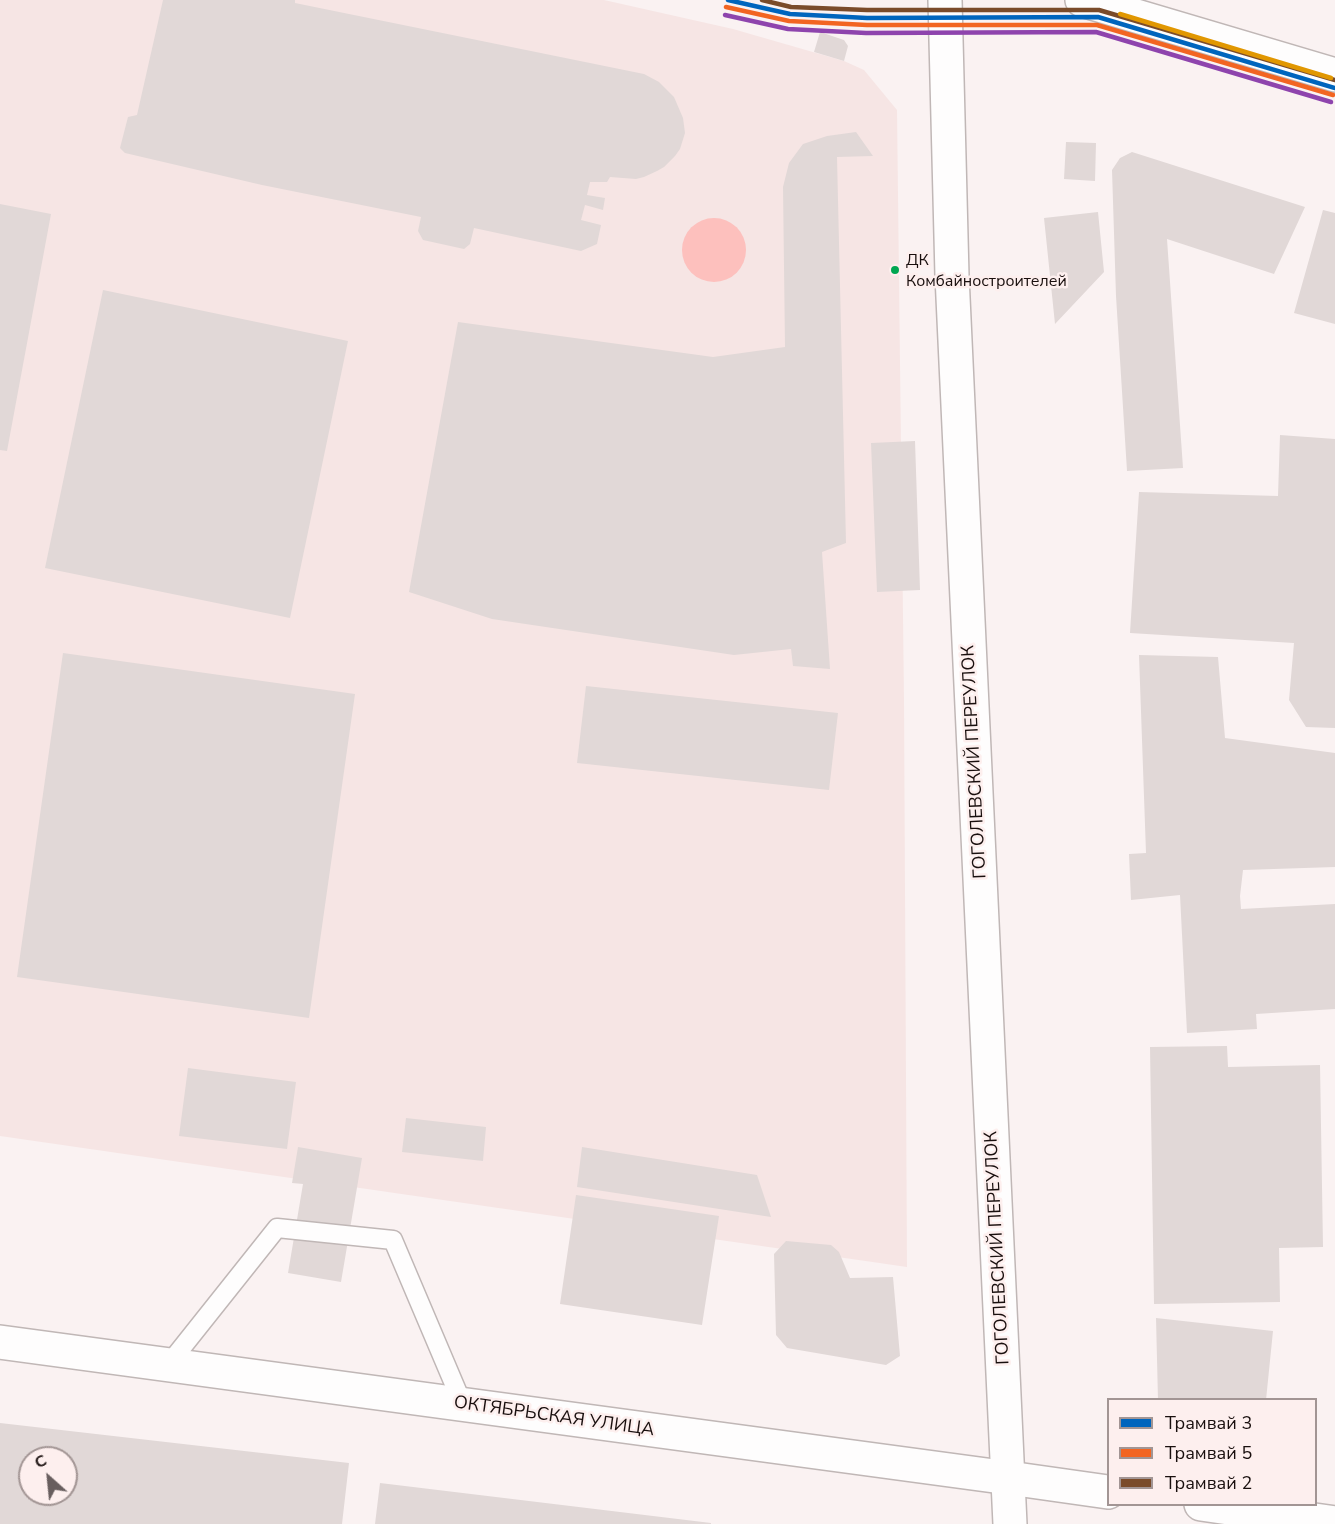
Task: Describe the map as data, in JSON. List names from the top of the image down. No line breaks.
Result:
{"streets":{"street":["ГОГОЛЕВСКИЙ ПЕРЕУЛОК","ОКТЯБРЬСКАЯ УЛИЦА"]},"crossings":[["ГОГОЛЕВСКИЙ ПЕРЕУЛОК","ОКТЯБРЬСКАЯ УЛИЦА"]],"places":["ДК Комбайностроителей"],"lines":["tram line 3","tram line 2","tram line 5"],"legend":["Трамвай 3","Трамвай 5","Трамвай 2"],"north":"top left"}
